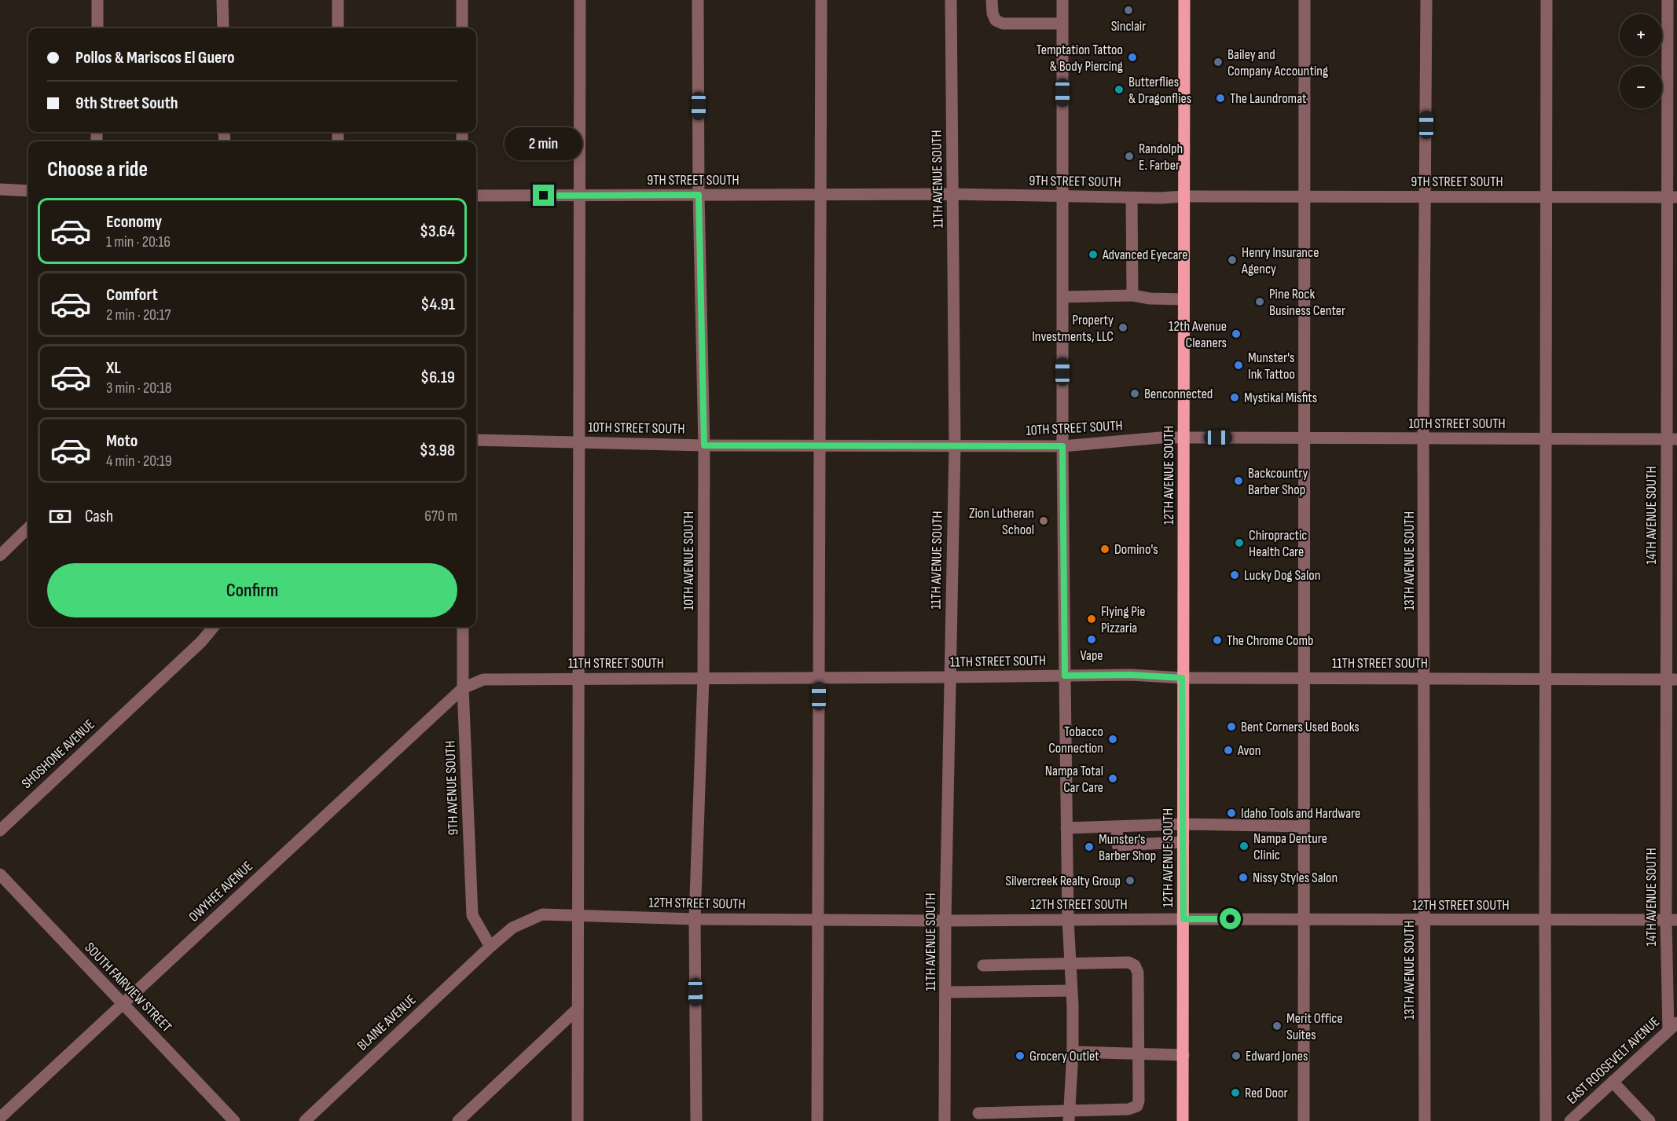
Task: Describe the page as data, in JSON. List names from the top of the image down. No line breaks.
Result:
{"streets":{"main road":["12TH AVENUE SOUTH"],"street":["11TH AVENUE SOUTH","9TH STREET SOUTH","10TH STREET SOUTH","14TH AVENUE SOUTH","10TH AVENUE SOUTH","13TH AVENUE SOUTH","11TH STREET SOUTH","SHOSHONE AVENUE","9TH AVENUE SOUTH","OWYHEE AVENUE","12TH STREET SOUTH","SOUTH FAIRVIEW STREET","BLAINE AVENUE","EAST ROOSEVELT AVENUE"]},"crossings":[["11TH AVENUE SOUTH","9TH STREET SOUTH"],["11TH AVENUE SOUTH","10TH STREET SOUTH"],["11TH AVENUE SOUTH","11TH STREET SOUTH"],["11TH AVENUE SOUTH","12TH STREET SOUTH"],["9TH STREET SOUTH","12TH AVENUE SOUTH"],["9TH STREET SOUTH","14TH AVENUE SOUTH"],["9TH STREET SOUTH","10TH AVENUE SOUTH"],["9TH STREET SOUTH","13TH AVENUE SOUTH"],["10TH STREET SOUTH","12TH AVENUE SOUTH"],["10TH STREET SOUTH","14TH AVENUE SOUTH"],["10TH STREET SOUTH","10TH AVENUE SOUTH"],["10TH STREET SOUTH","13TH AVENUE SOUTH"],["12TH AVENUE SOUTH","11TH STREET SOUTH"],["12TH AVENUE SOUTH","12TH STREET SOUTH"],["14TH AVENUE SOUTH","11TH STREET SOUTH"],["14TH AVENUE SOUTH","12TH STREET SOUTH"],["14TH AVENUE SOUTH","EAST ROOSEVELT AVENUE"],["10TH AVENUE SOUTH","11TH STREET SOUTH"],["10TH AVENUE SOUTH","12TH STREET SOUTH"],["13TH AVENUE SOUTH","11TH STREET SOUTH"],["13TH AVENUE SOUTH","12TH STREET SOUTH"],["11TH STREET SOUTH","9TH AVENUE SOUTH"],["11TH STREET SOUTH","OWYHEE AVENUE"],["9TH AVENUE SOUTH","OWYHEE AVENUE"],["9TH AVENUE SOUTH","12TH STREET SOUTH"],["9TH AVENUE SOUTH","BLAINE AVENUE"],["OWYHEE AVENUE","SOUTH FAIRVIEW STREET"],["12TH STREET SOUTH","BLAINE AVENUE"]],"places":["Sinclair","Temptation Tattoo & Body Piercing","Bailey and Company Accounting","Butterflies & Dragonflies","The Laundromat","Randolph E. Farber","Advanced Eyecare","Henry Insurance Agency","Pine Rock Business Center","Property Investments, LLC","12th Avenue Cleaners","Munster's Ink Tattoo","Benconnected","Mystikal Misfits","Backcountry Barber Shop","Zion Lutheran School","Chiropractic Health Care","Domino's","Lucky Dog Salon","Flying Pie Pizzaria","Vape","The Chrome Comb","Bent Corners Used Books","Tobacco Connection","Avon","Nampa Total Car Care","Idaho Tools and Hardware","Nampa Denture Clinic","Munster's Barber Shop","Nissy Styles Salon","Silvercreek Realty Group","Merit Office Suites","Grocery Outlet","Edward Jones","Red Door"],"page":{"map_buttons":["+","−"],"banner":["Pollos & Mariscos El Guero","9th Street South"],"bubble":"2 min","heading":"Choose a ride","list":[{"name":"Economy","note":"1 min · 20:16","value":"$3.64"},{"name":"Comfort","note":"2 min · 20:17","value":"$4.91"},{"name":"XL","note":"3 min · 20:18","value":"$6.19"},{"name":"Moto","note":"4 min · 20:19","value":"$3.98"}],"pay":["Cash","670 m"],"buttons":"Confirm"}}
